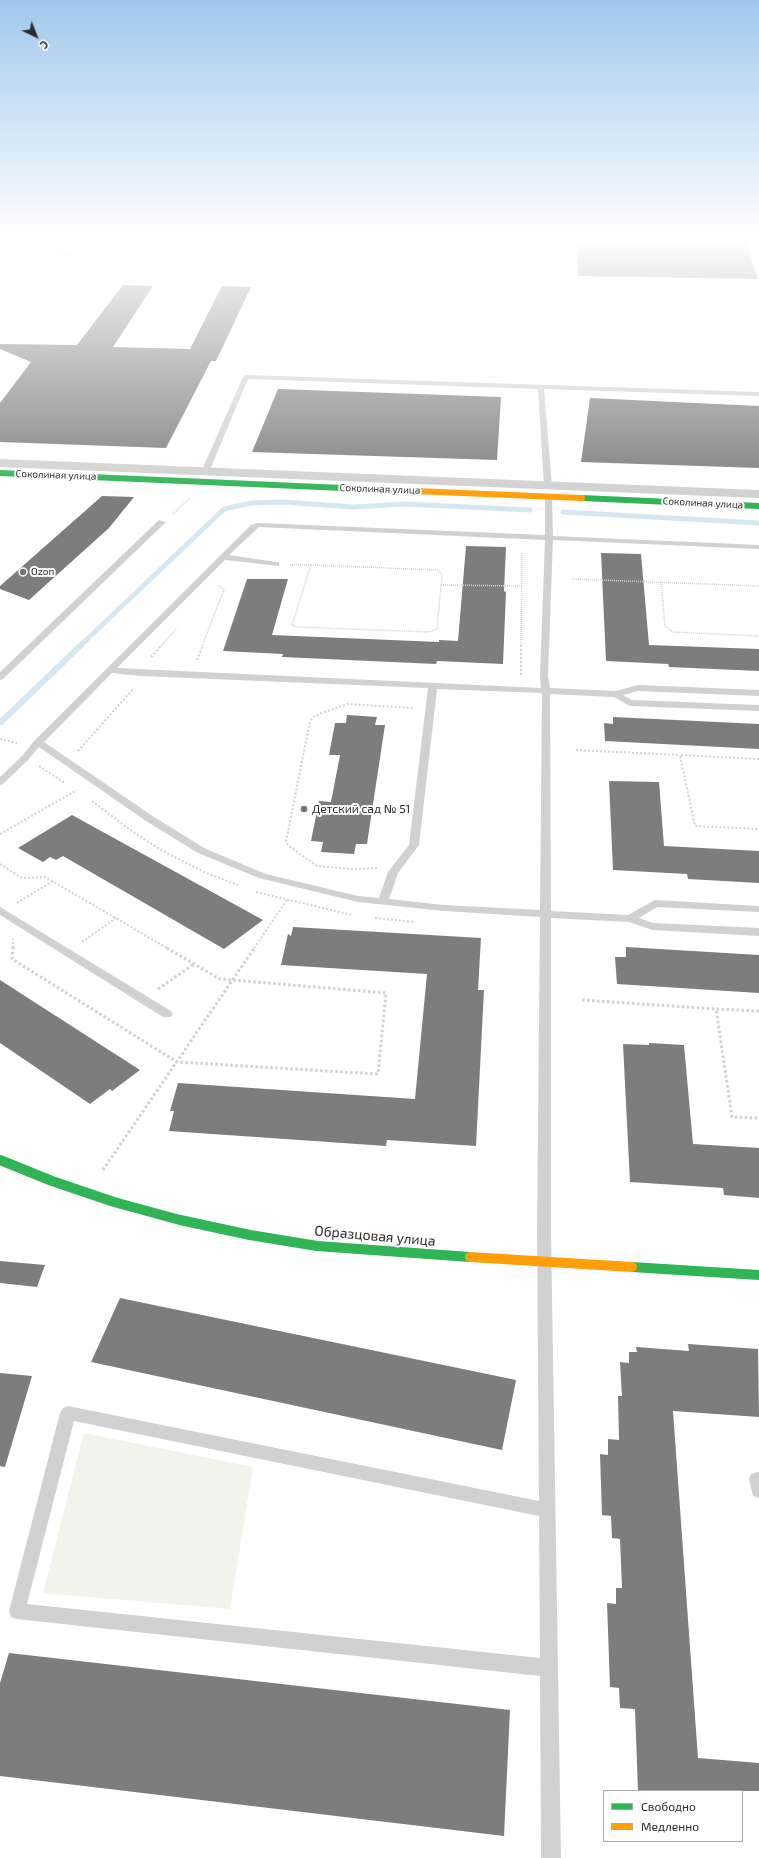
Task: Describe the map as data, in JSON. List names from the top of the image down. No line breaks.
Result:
{"streets":{"street":["Соколиная улица","Образцовая улица"]},"places":["Ozon","Детский сад № 51"],"legend":["Свободно","Медленно"],"north":"bottom right"}
